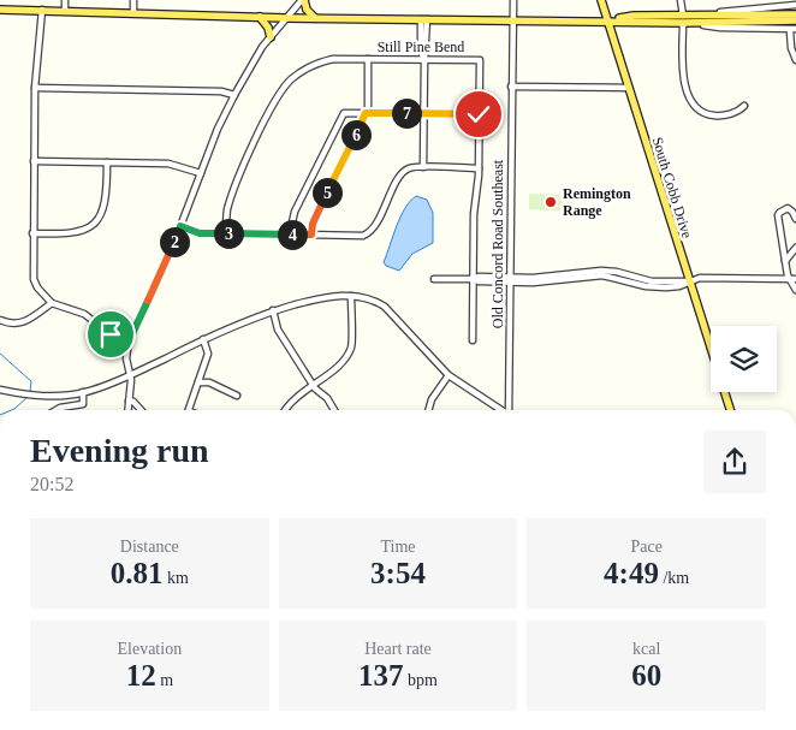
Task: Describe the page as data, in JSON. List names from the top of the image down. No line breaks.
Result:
{"streets":{"main road":["South Cobb Drive"],"street":["Still Pine Bend","Old Concord Road Southeast"]},"places":["Remington Range"],"page":{"pins":["7","6","5","3","4","2"],"heading":["Evening run","20:52"],"stats":[["Distance","0.81 km"],["Time","3:54"],["Pace","4:49 /km"],["Elevation","12 m"],["Heart rate","137 bpm"],["kcal","60"]]}}
